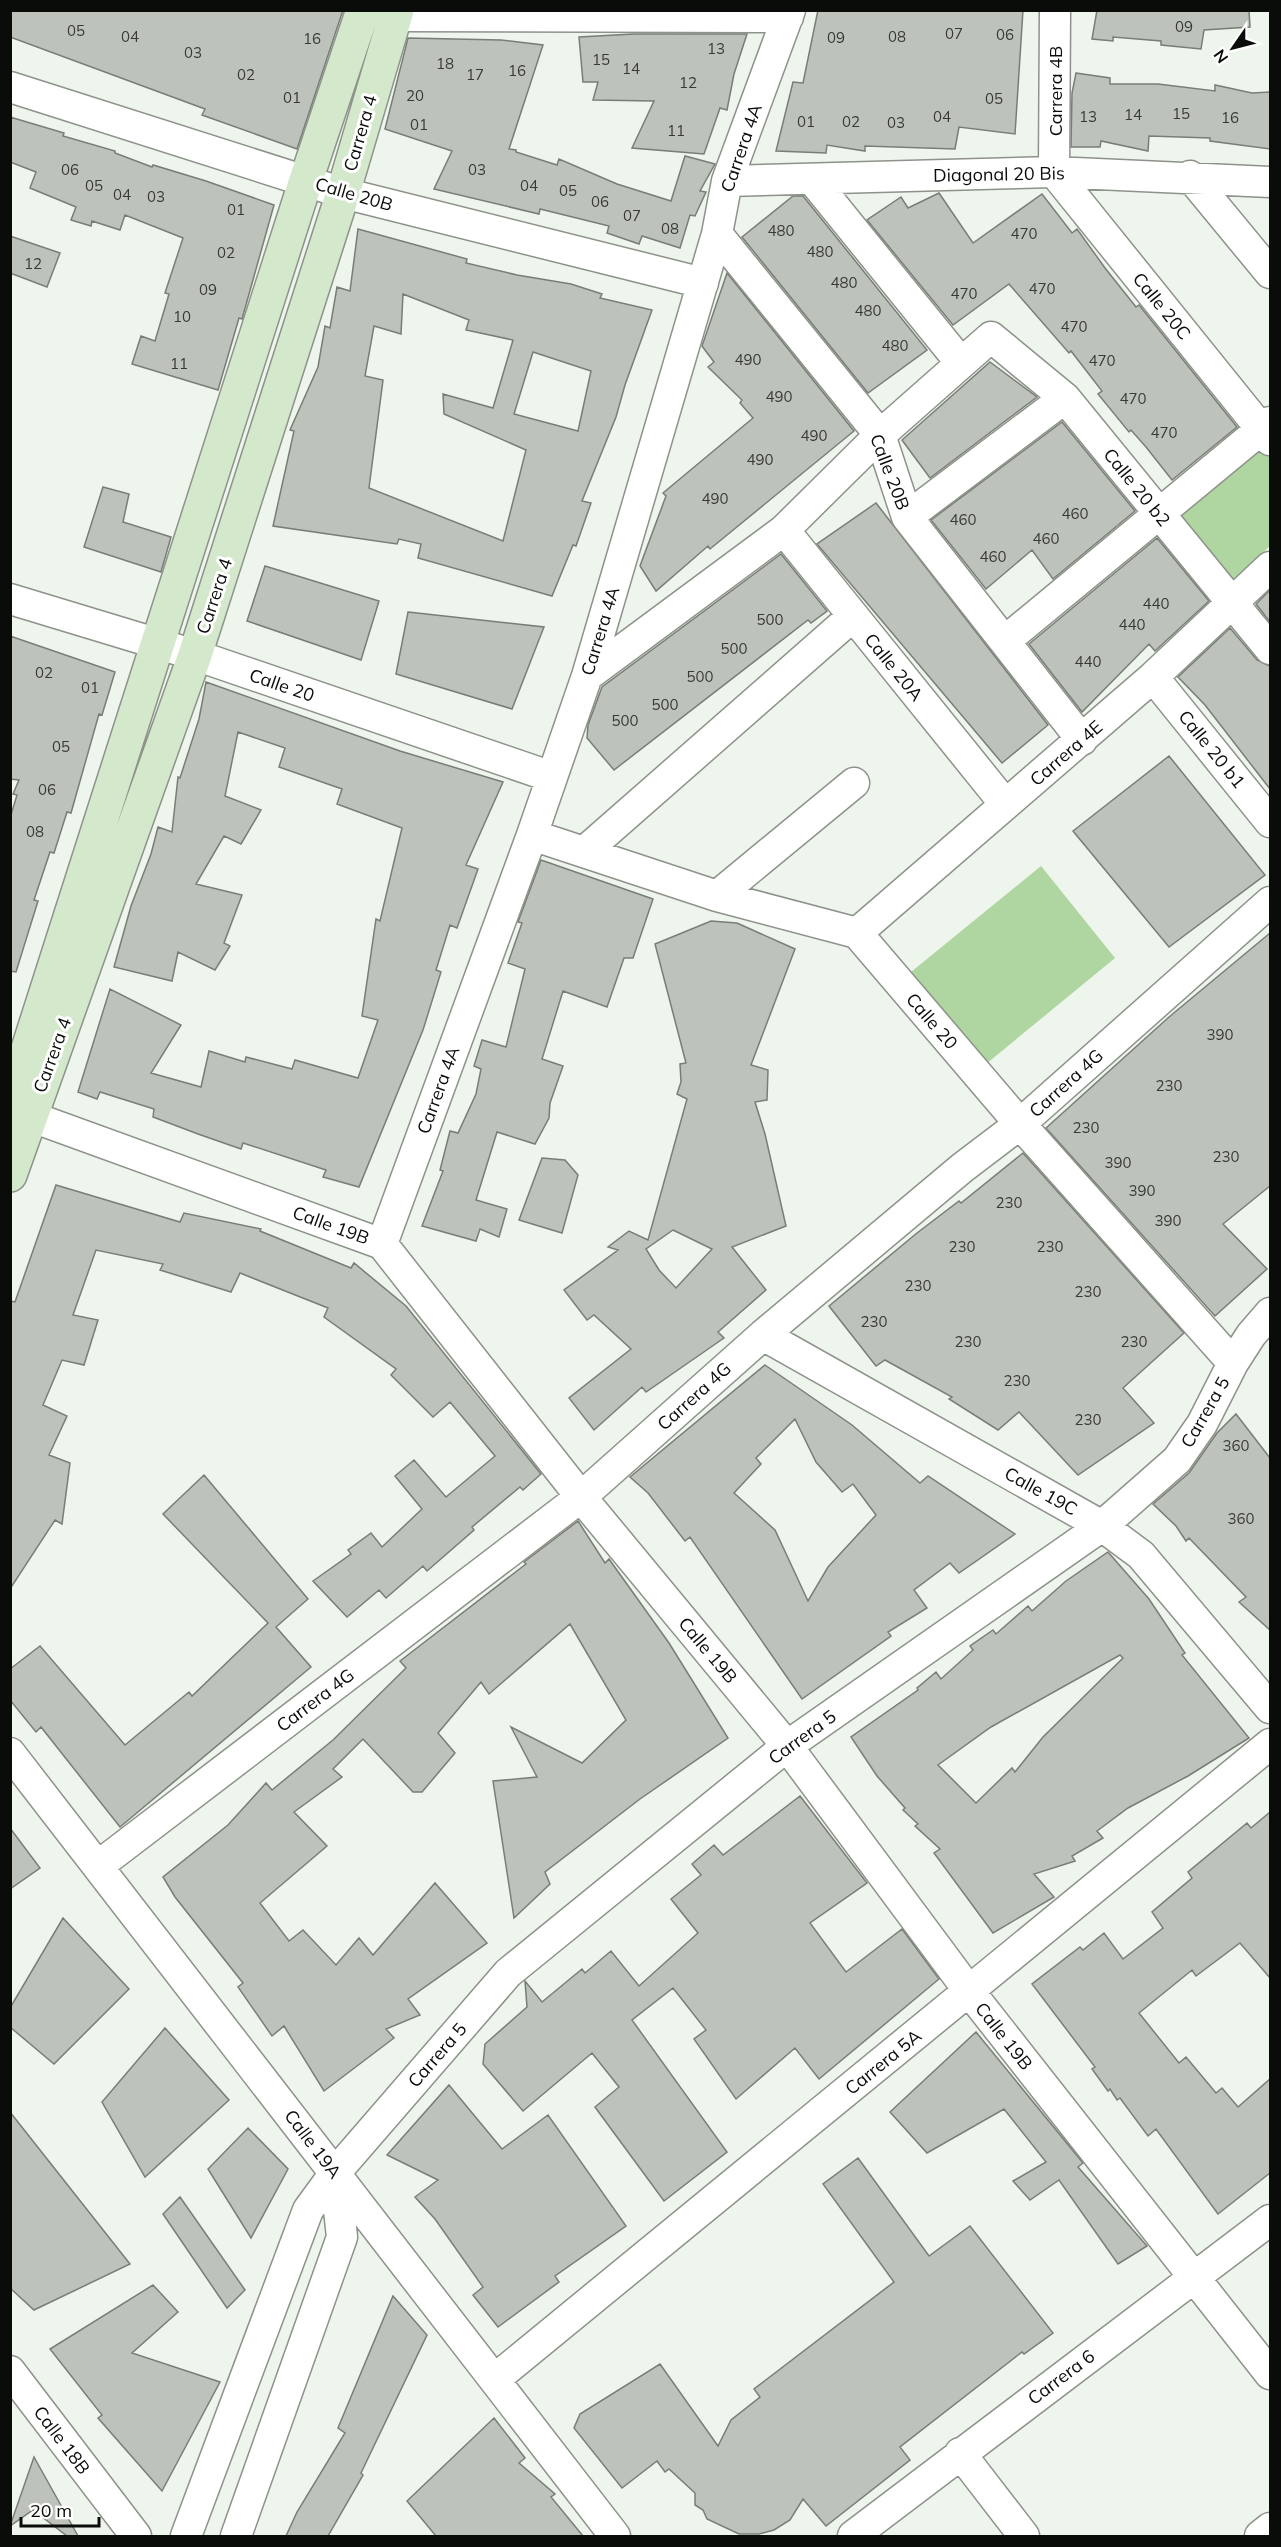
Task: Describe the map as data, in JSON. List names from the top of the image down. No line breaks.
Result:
{"streets":{"main road":["Carrera 4"],"street":["Carrera 4B","Carrera 4A","Diagonal 20 Bis","Calle 20B","Calle 20C","Calle 20 b2","Calle 20A","Calle 20","Calle 20 b1","Carrera 4E","Carrera 4G","Calle 19B","Carrera 5","Calle 19C","Carrera 5A","Calle 19A","Carrera 6","Calle 18B"]},"crossings":[["Carrera 4B","Diagonal 20 Bis"],["Carrera 4B","Calle 20C"],["Carrera 4","Calle 20B"],["Carrera 4","Calle 20"],["Carrera 4","Calle 19B"],["Carrera 4A","Diagonal 20 Bis"],["Carrera 4A","Calle 20B"],["Carrera 4A","Calle 20"],["Carrera 4A","Calle 19B"],["Diagonal 20 Bis","Calle 20C"],["Calle 20B","Carrera 4E"],["Calle 20 b2","Carrera 4E"],["Calle 20A","Carrera 4E"],["Calle 20","Carrera 4E"],["Calle 20","Carrera 4G"],["Calle 20","Carrera 5"],["Calle 20 b1","Carrera 4E"],["Carrera 4G","Calle 19B"],["Carrera 4G","Calle 19C"],["Carrera 4G","Calle 19A"],["Calle 19B","Carrera 5"],["Calle 19B","Carrera 5A"],["Calle 19B","Carrera 6"],["Carrera 5","Calle 19C"],["Carrera 5","Calle 19A"],["Carrera 5A","Calle 19A"]],"house_numbers":["09","05","07","06","04","08","09","16","13","03","15","18","14","16","02","17","12","20","01","05","15","14","04","13","16","01","02","03","01","11","06","03","05","04","05","04","03","06","01","07","08","480","470","480","02","12","480","470","09","470","480","10","470","480","490","470","11","490","470","470","490","490","490","460","460","460","460","440","500","440","500","440","02","500","01","500","500","05","06","08","390","230","230","230","390","390","230","390","230","230","230","230","230","230","230","230","230","360","360"],"scale_bar":"20 m","north":"bottom left"}
